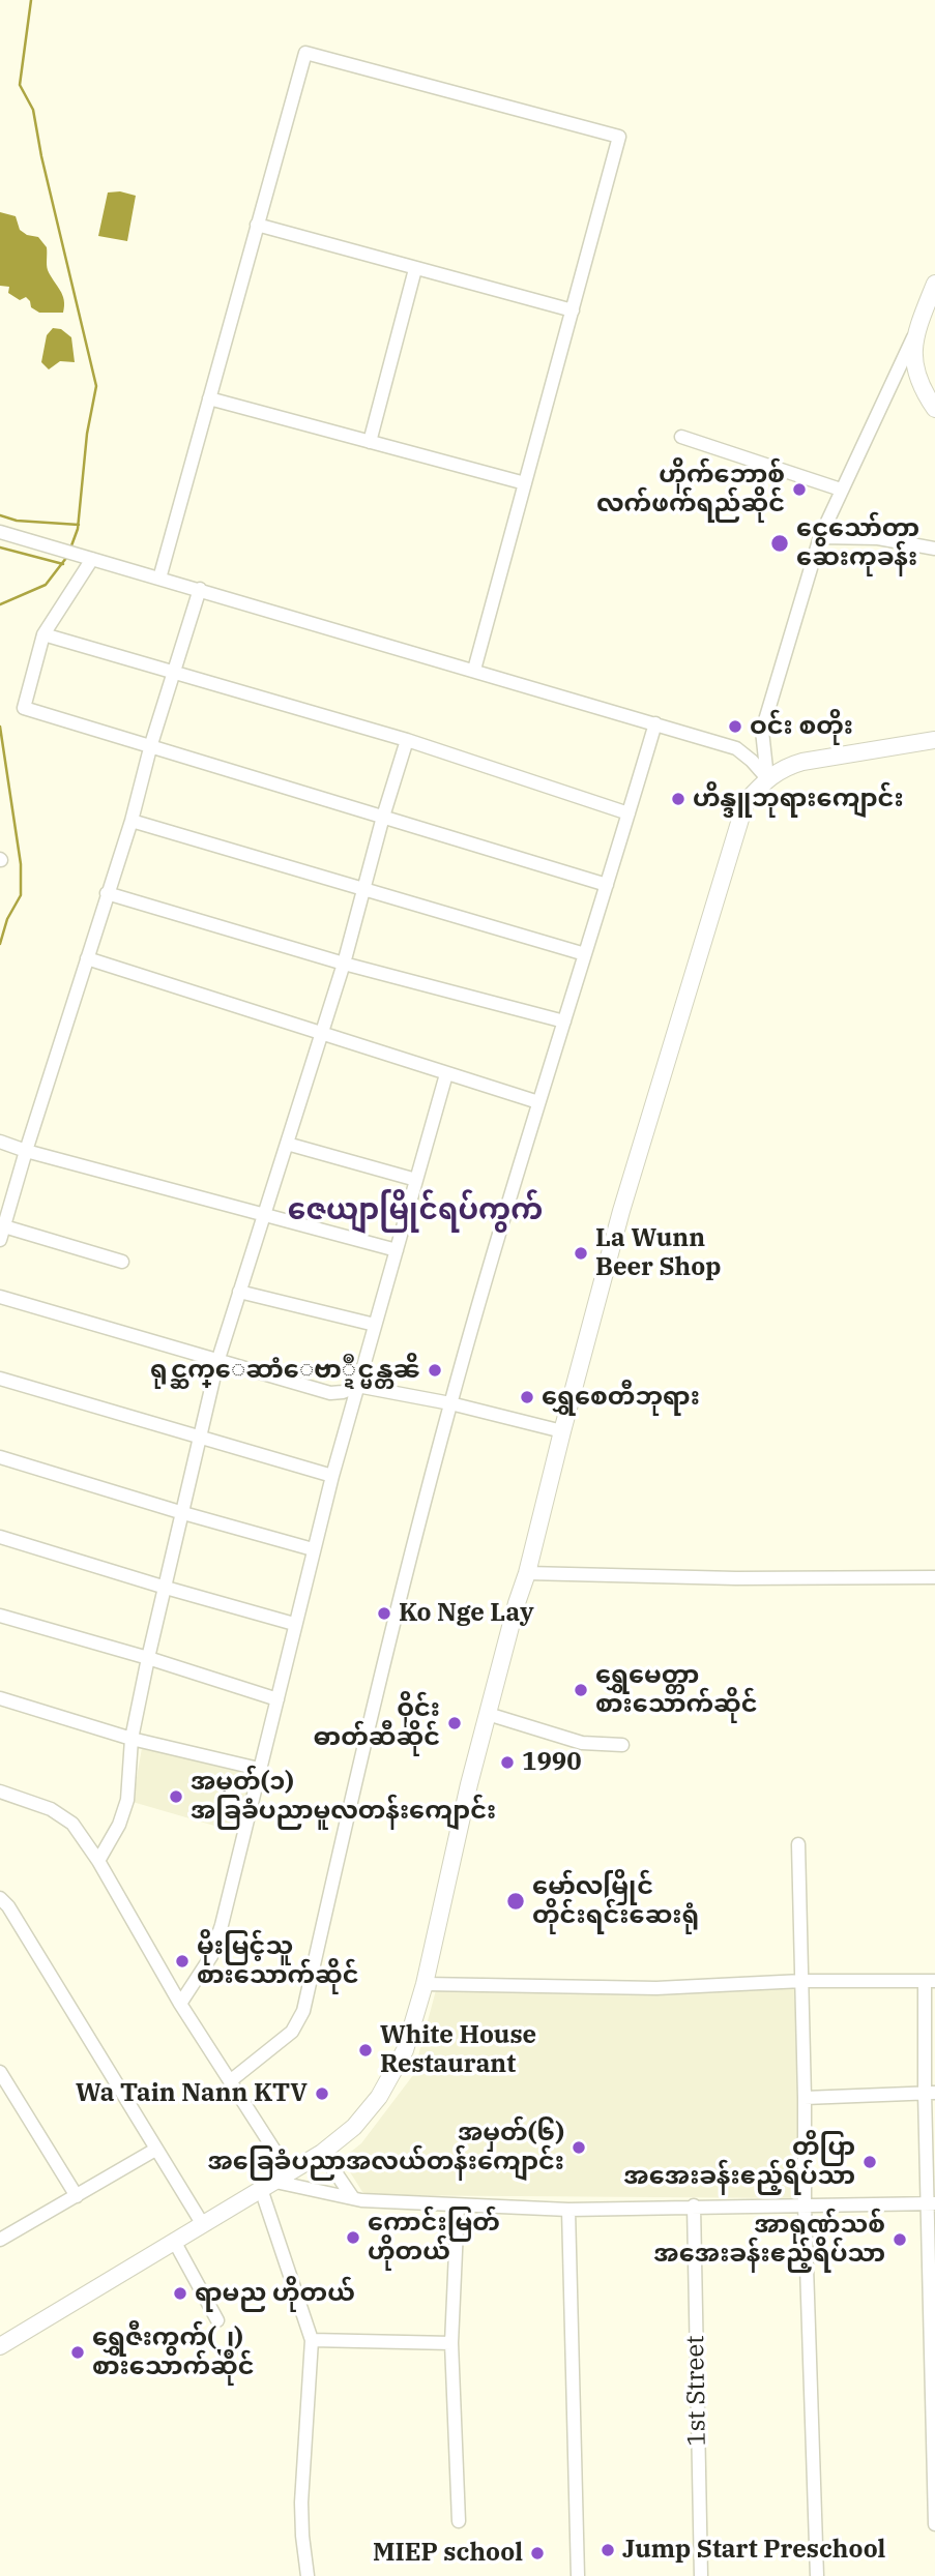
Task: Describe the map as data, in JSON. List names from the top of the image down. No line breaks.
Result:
{"streets":{"street":["1st Street"]},"districts":["ဇေယျာမြိုင်ရပ်ကွက်"],"places":["ဟိုက်ဘော့စ် လက်ဖက်ရည်ဆိုင်","ငွေသော်တာ ဆေးကုခန်း","ဝင်း စတိုး","ဟိန္ဒူဘုရားကျောင်း","La Wunn Beer Shop","ရုင္ဆက္ေဆာံေဗာ္ဍဳင္မန္တၼိ","ရွှေစေတီဘုရား","Ko Nge Lay","ရွှေမေတ္တာ စားသောက်ဆိုင်","ဝိုင်း ဓာတ်ဆီဆိုင်","1990","အမှတ်(၁) အခြခံပညာမူလတန်းကျောင်း","မော်လမြိုင် တိုင်းရင်းဆေးရုံ","မိုးမြင့်သူ စားသောက်ဆိုင်","White House Restaurant","Wa Tain Nann KTV","အမှတ်(၆) အခြေခံပညာအလယ်တန်းကျောင်း","တိပြာ အအေးခန်းဧည့်ရိပ်သာ","ကောင်းမြတ် ဟိုတယ်","အာရုဏ်သစ် အအေးခန်းဧည့်ရိပ်သာ","ရာမည ဟိုတယ်","ရွှေဇီးကွက်(၂) စားသောက်ဆိုင်","Jump Start Preschool","MIEP school"]}
